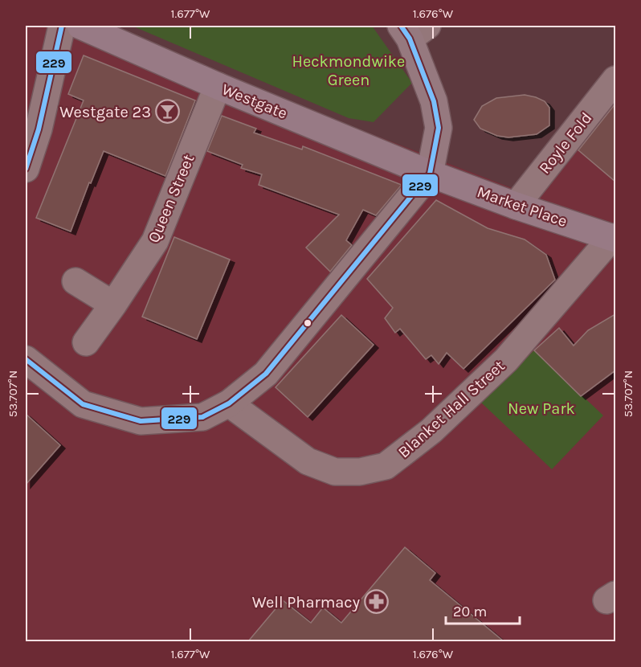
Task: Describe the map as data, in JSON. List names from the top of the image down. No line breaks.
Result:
{"streets":{"main road":["Westgate","Market Place"],"street":["Royle Fold","Queen Street","Blanket Hall Street"]},"crossings":[["Westgate","Queen Street"],["Westgate","Market Place"],["Royle Fold","Market Place"],["Market Place","Blanket Hall Street"]],"parks":["Heckmondwike Green","New Park"],"places":{"bar":["Westgate 23"],"pharmacy":["Well Pharmacy"]},"lines":["transit line 229"],"scale_bar":"20 m","coordinates":["1.677°W","1.676°W","53.707°N"]}
